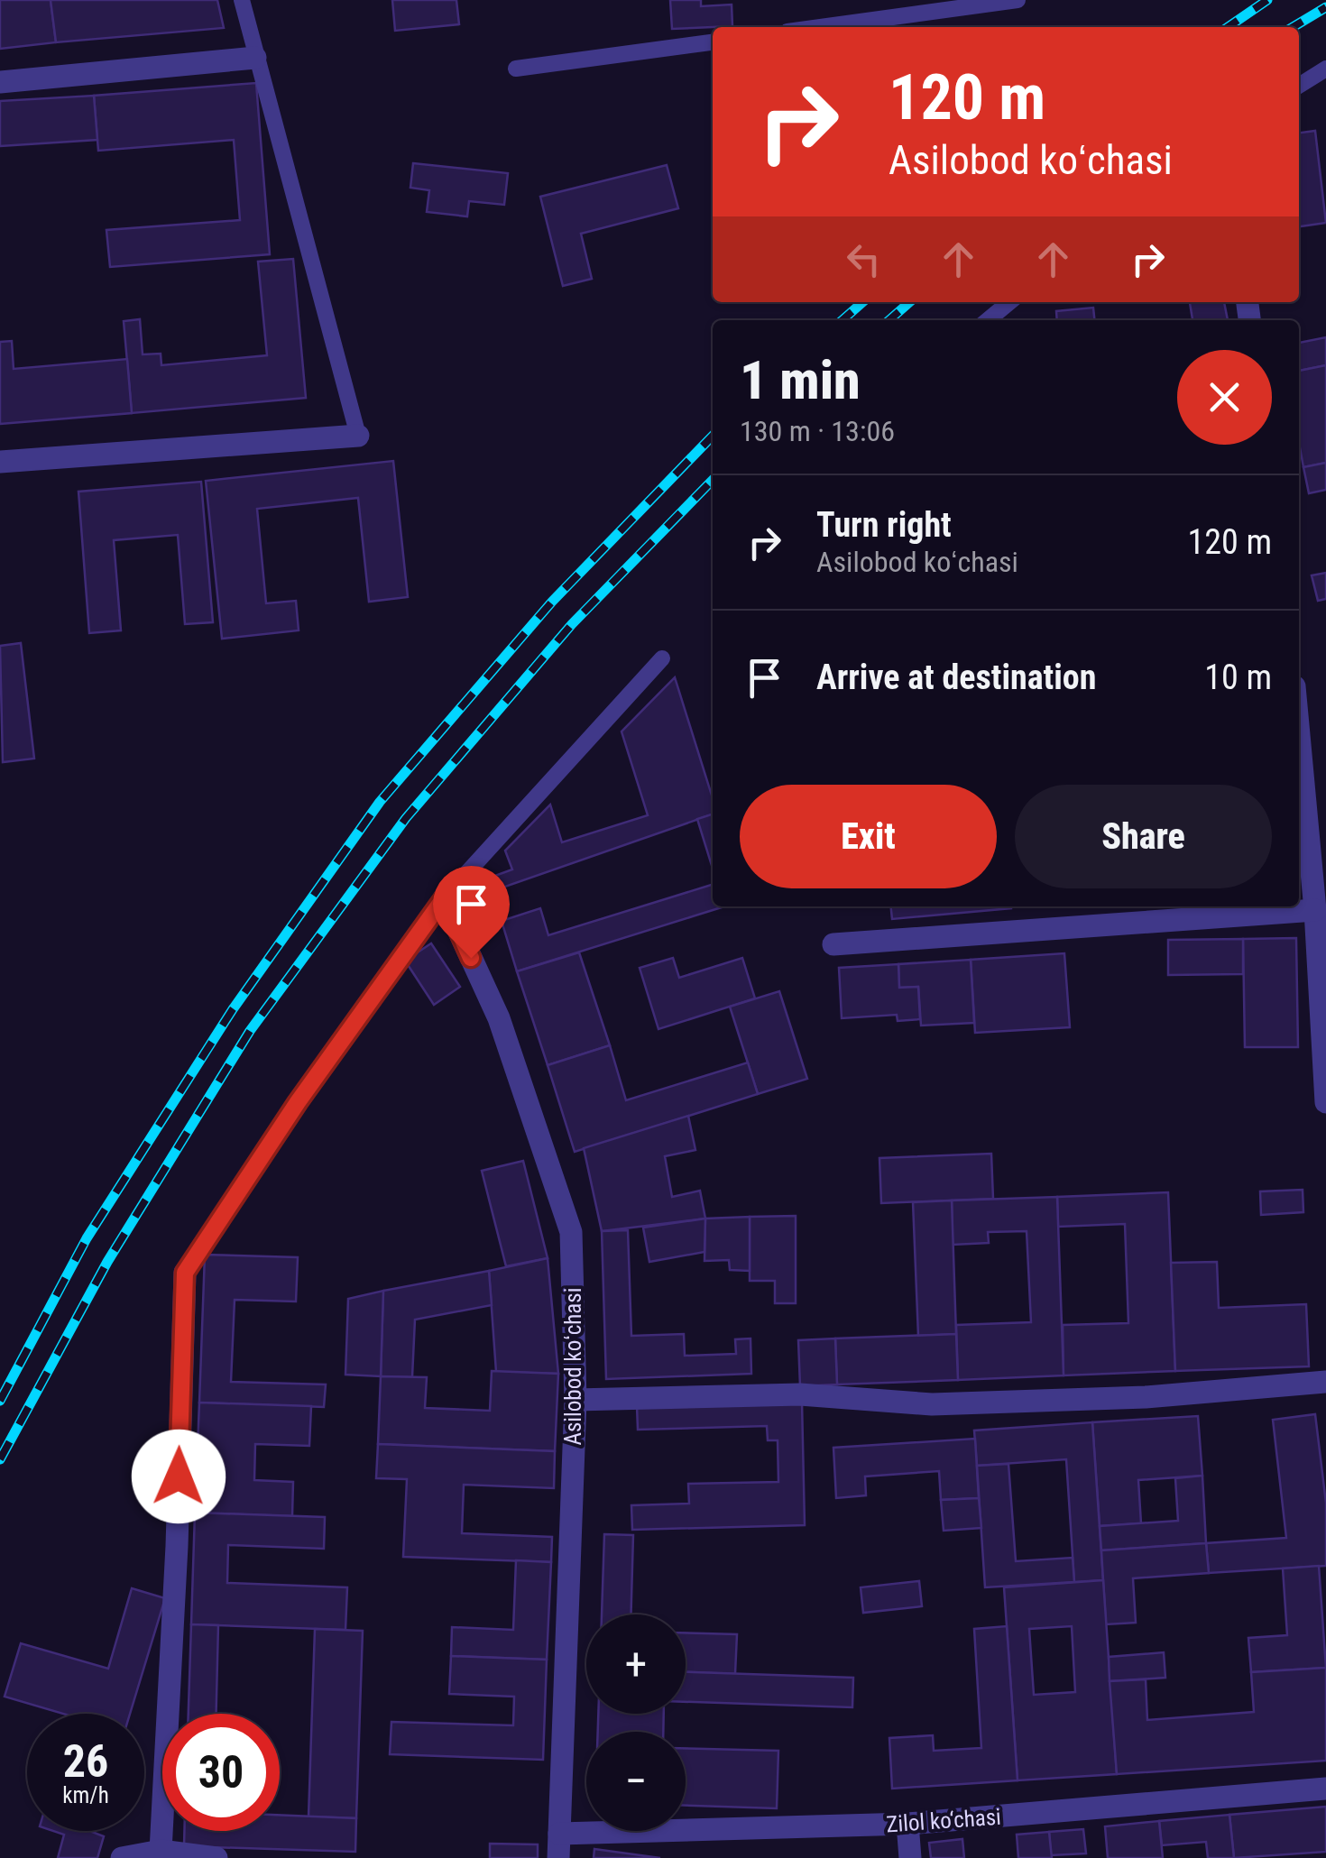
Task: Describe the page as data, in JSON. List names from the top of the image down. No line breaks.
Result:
{"streets":{"street":["Asilobod koʻchasi","Zilol ko‘chasi"]},"crossings":[["Asilobod koʻchasi","Zilol ko‘chasi"]],"page":{"turn":["120 m","Asilobod koʻchasi"],"heading":["1 min","130 m · 13:06"],"list":[{"name":"Turn right","note":"Asilobod koʻchasi","value":"120 m"},{"name":"Arrive at destination","value":"10 m"}],"buttons":["Exit","Share"],"map_buttons":["+","−"],"speed":"26 km/h","limit":"30"}}
